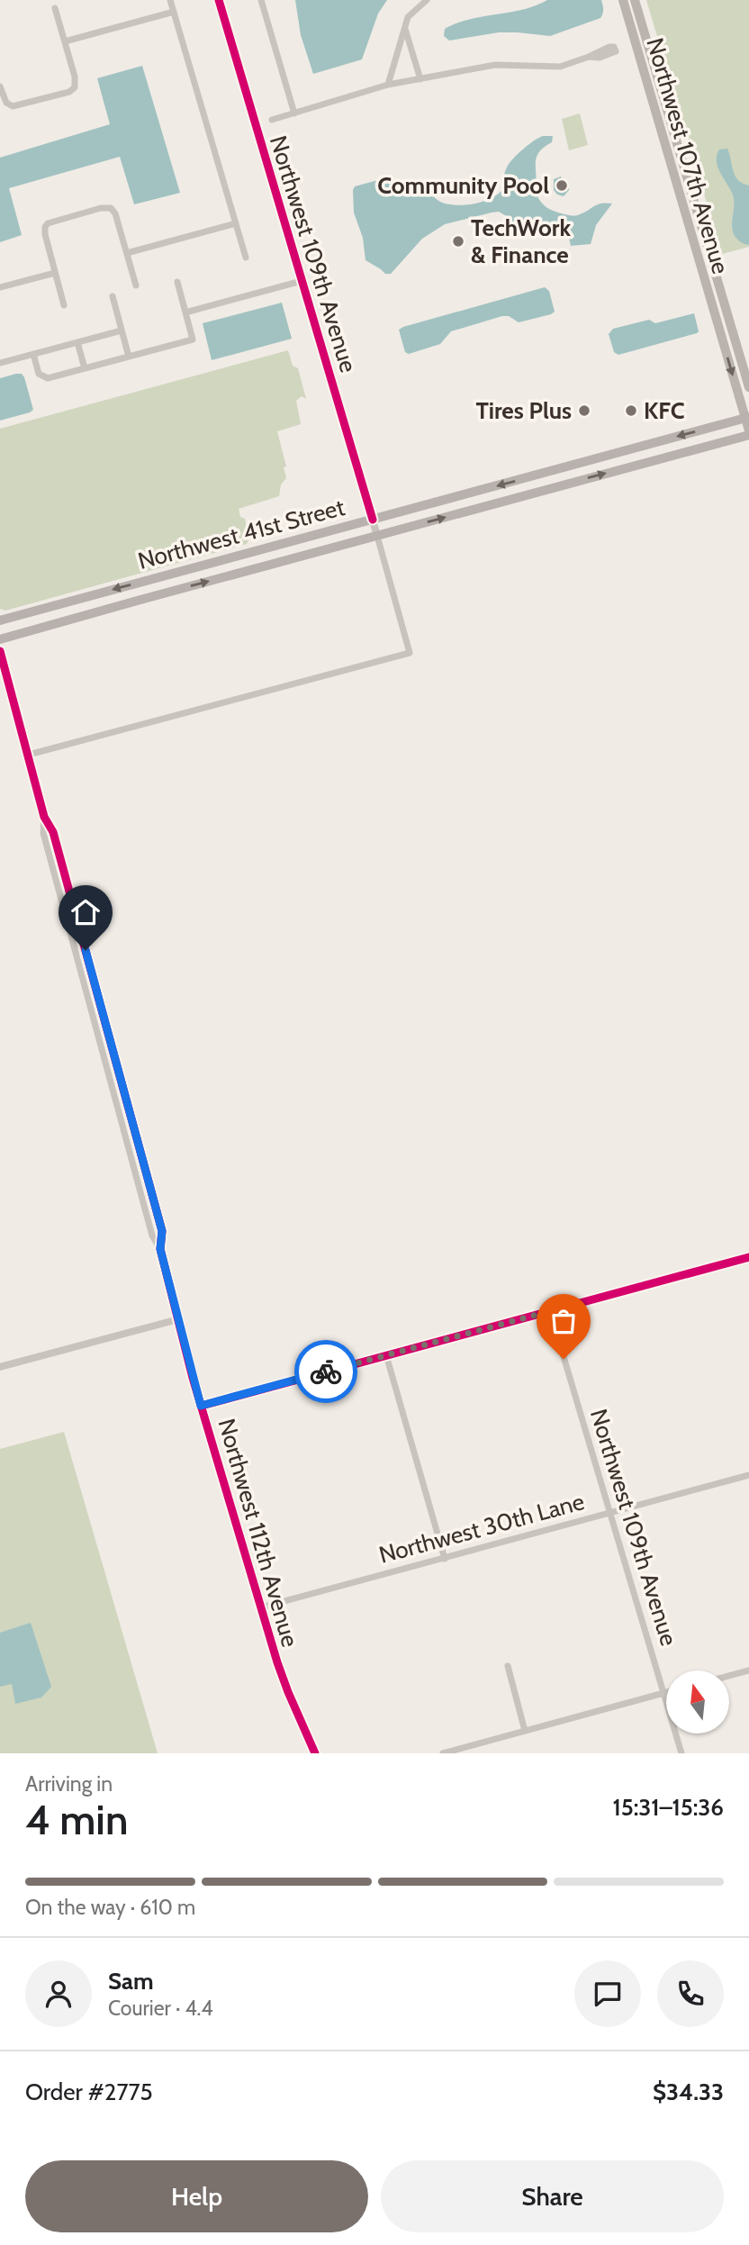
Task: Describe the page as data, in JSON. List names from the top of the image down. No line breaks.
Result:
{"streets":{"main road":["Northwest 107th Avenue","Northwest 41st Street"],"street":["Northwest 109th Avenue","Northwest 30th Lane","Northwest 112th Avenue"]},"crossings":[["Northwest 107th Avenue","Northwest 41st Street"],["Northwest 109th Avenue","Northwest 41st Street"],["Northwest 109th Avenue","Northwest 30th Lane"],["Northwest 30th Lane","Northwest 112th Avenue"]],"places":["Community Pool","TechWork & Finance","Tires Plus","KFC"],"north":"top","page":{"heading":["4 min","Arriving in","15:31–15:36"],"panel":["Sam","Courier · 4.4","Order #2775","$34.33"],"bar":"On the way · 610 m","buttons":["Help","Share"]}}
